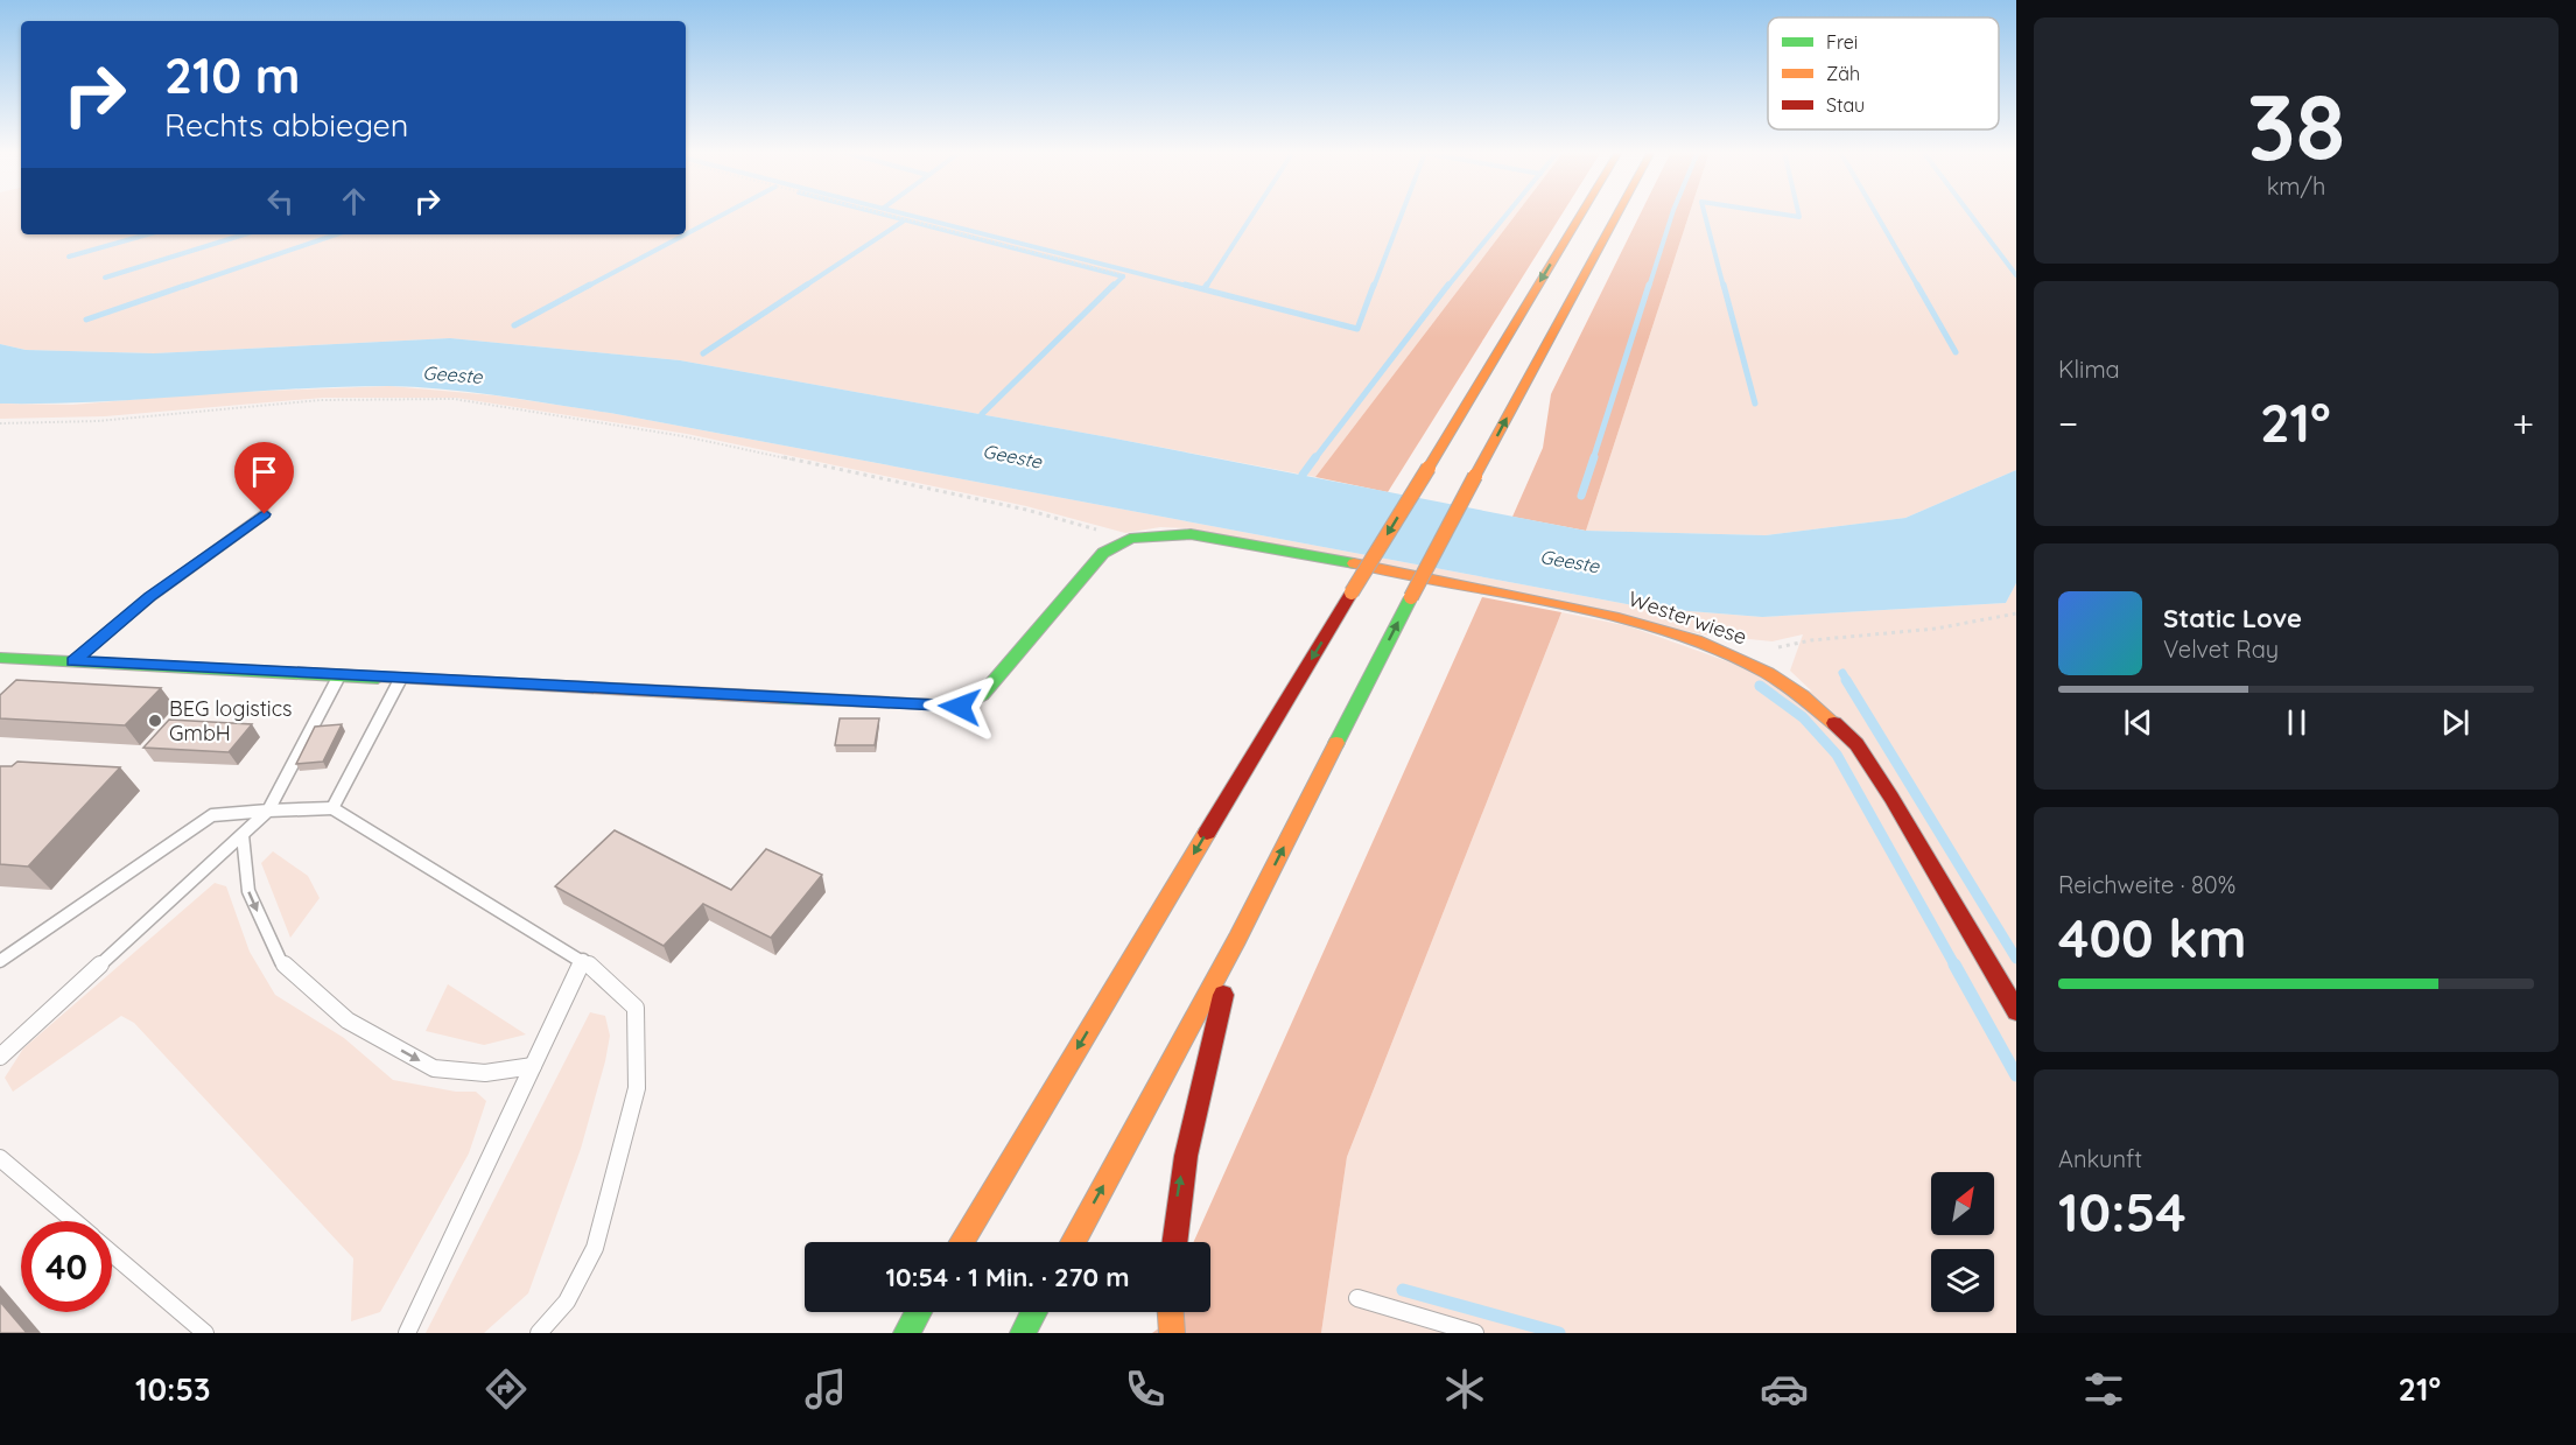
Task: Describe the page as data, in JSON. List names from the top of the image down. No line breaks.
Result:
{"streets":{"main road":["Westerwiese"]},"water":["Geeste"],"places":["BEG logistics GmbH"],"legend":["Frei","Zäh","Stau"],"north":"top right","page":{"tile":[["38","km/h"],"Klima",["Reichweite · 80%","400 km"],["Ankunft","10:54"]],"turn":["210 m","Rechts abbiegen"],"heat":["−","21°","+"],"song":["Static Love","Velvet Ray"],"limit":"40","trip":"10:54 · 1 Min. · 270 m","tabs":["10:53","21°"]}}
